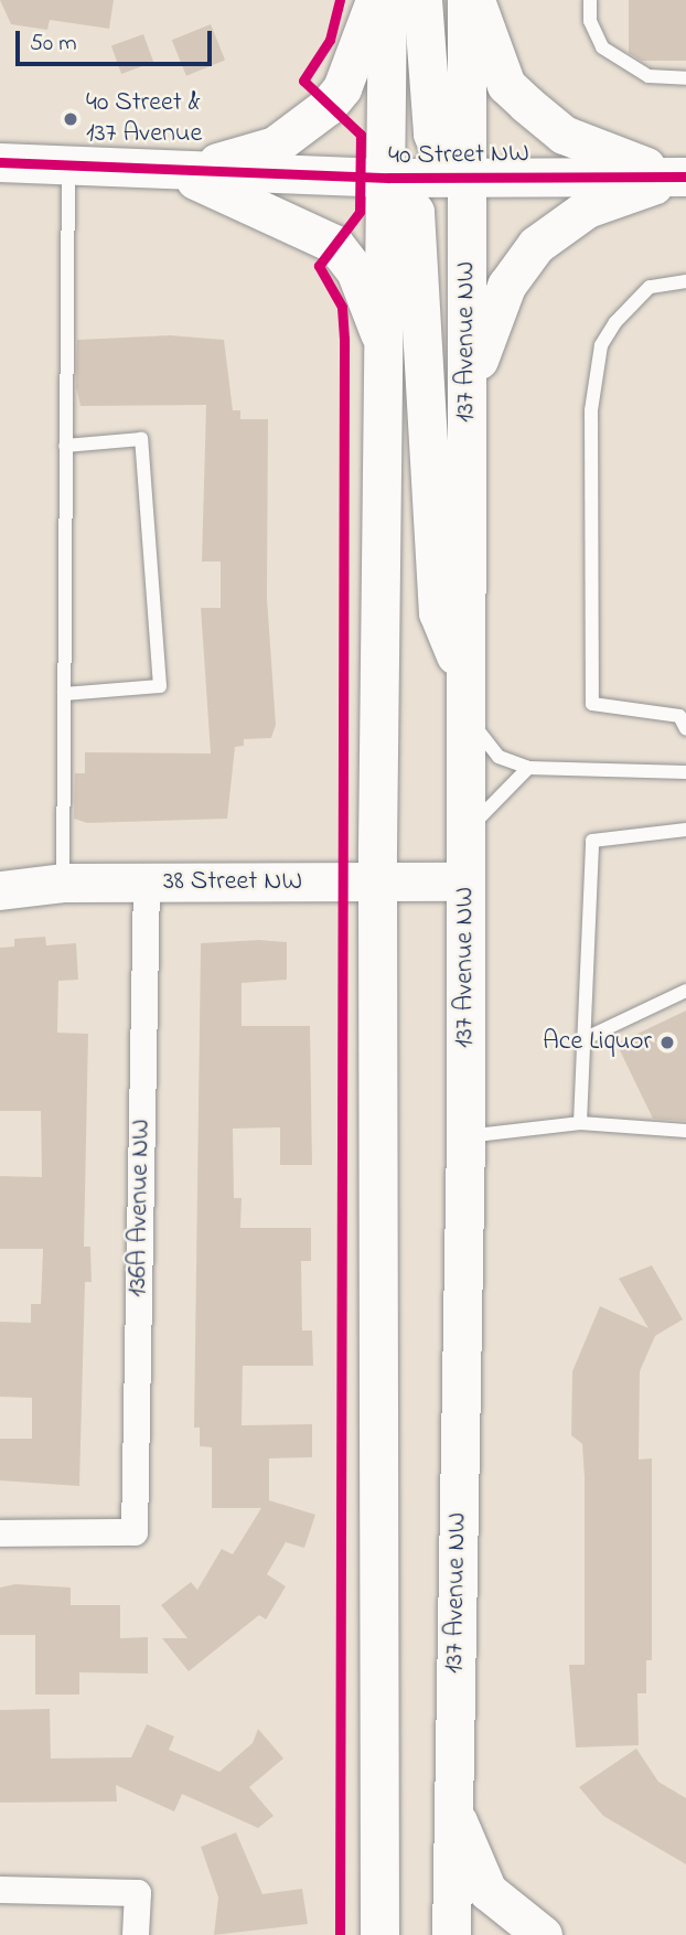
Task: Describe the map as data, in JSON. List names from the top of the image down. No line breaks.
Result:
{"streets":{"main road":["40 Street NW","137 Avenue NW","38 Street NW"],"street":["136A Avenue NW"]},"crossings":[["40 Street NW","137 Avenue NW"],["137 Avenue NW","38 Street NW"],["38 Street NW","136A Avenue NW"]],"places":["40 Street & 137 Avenue","Ace Liquor"],"scale_bar":"50 m"}
